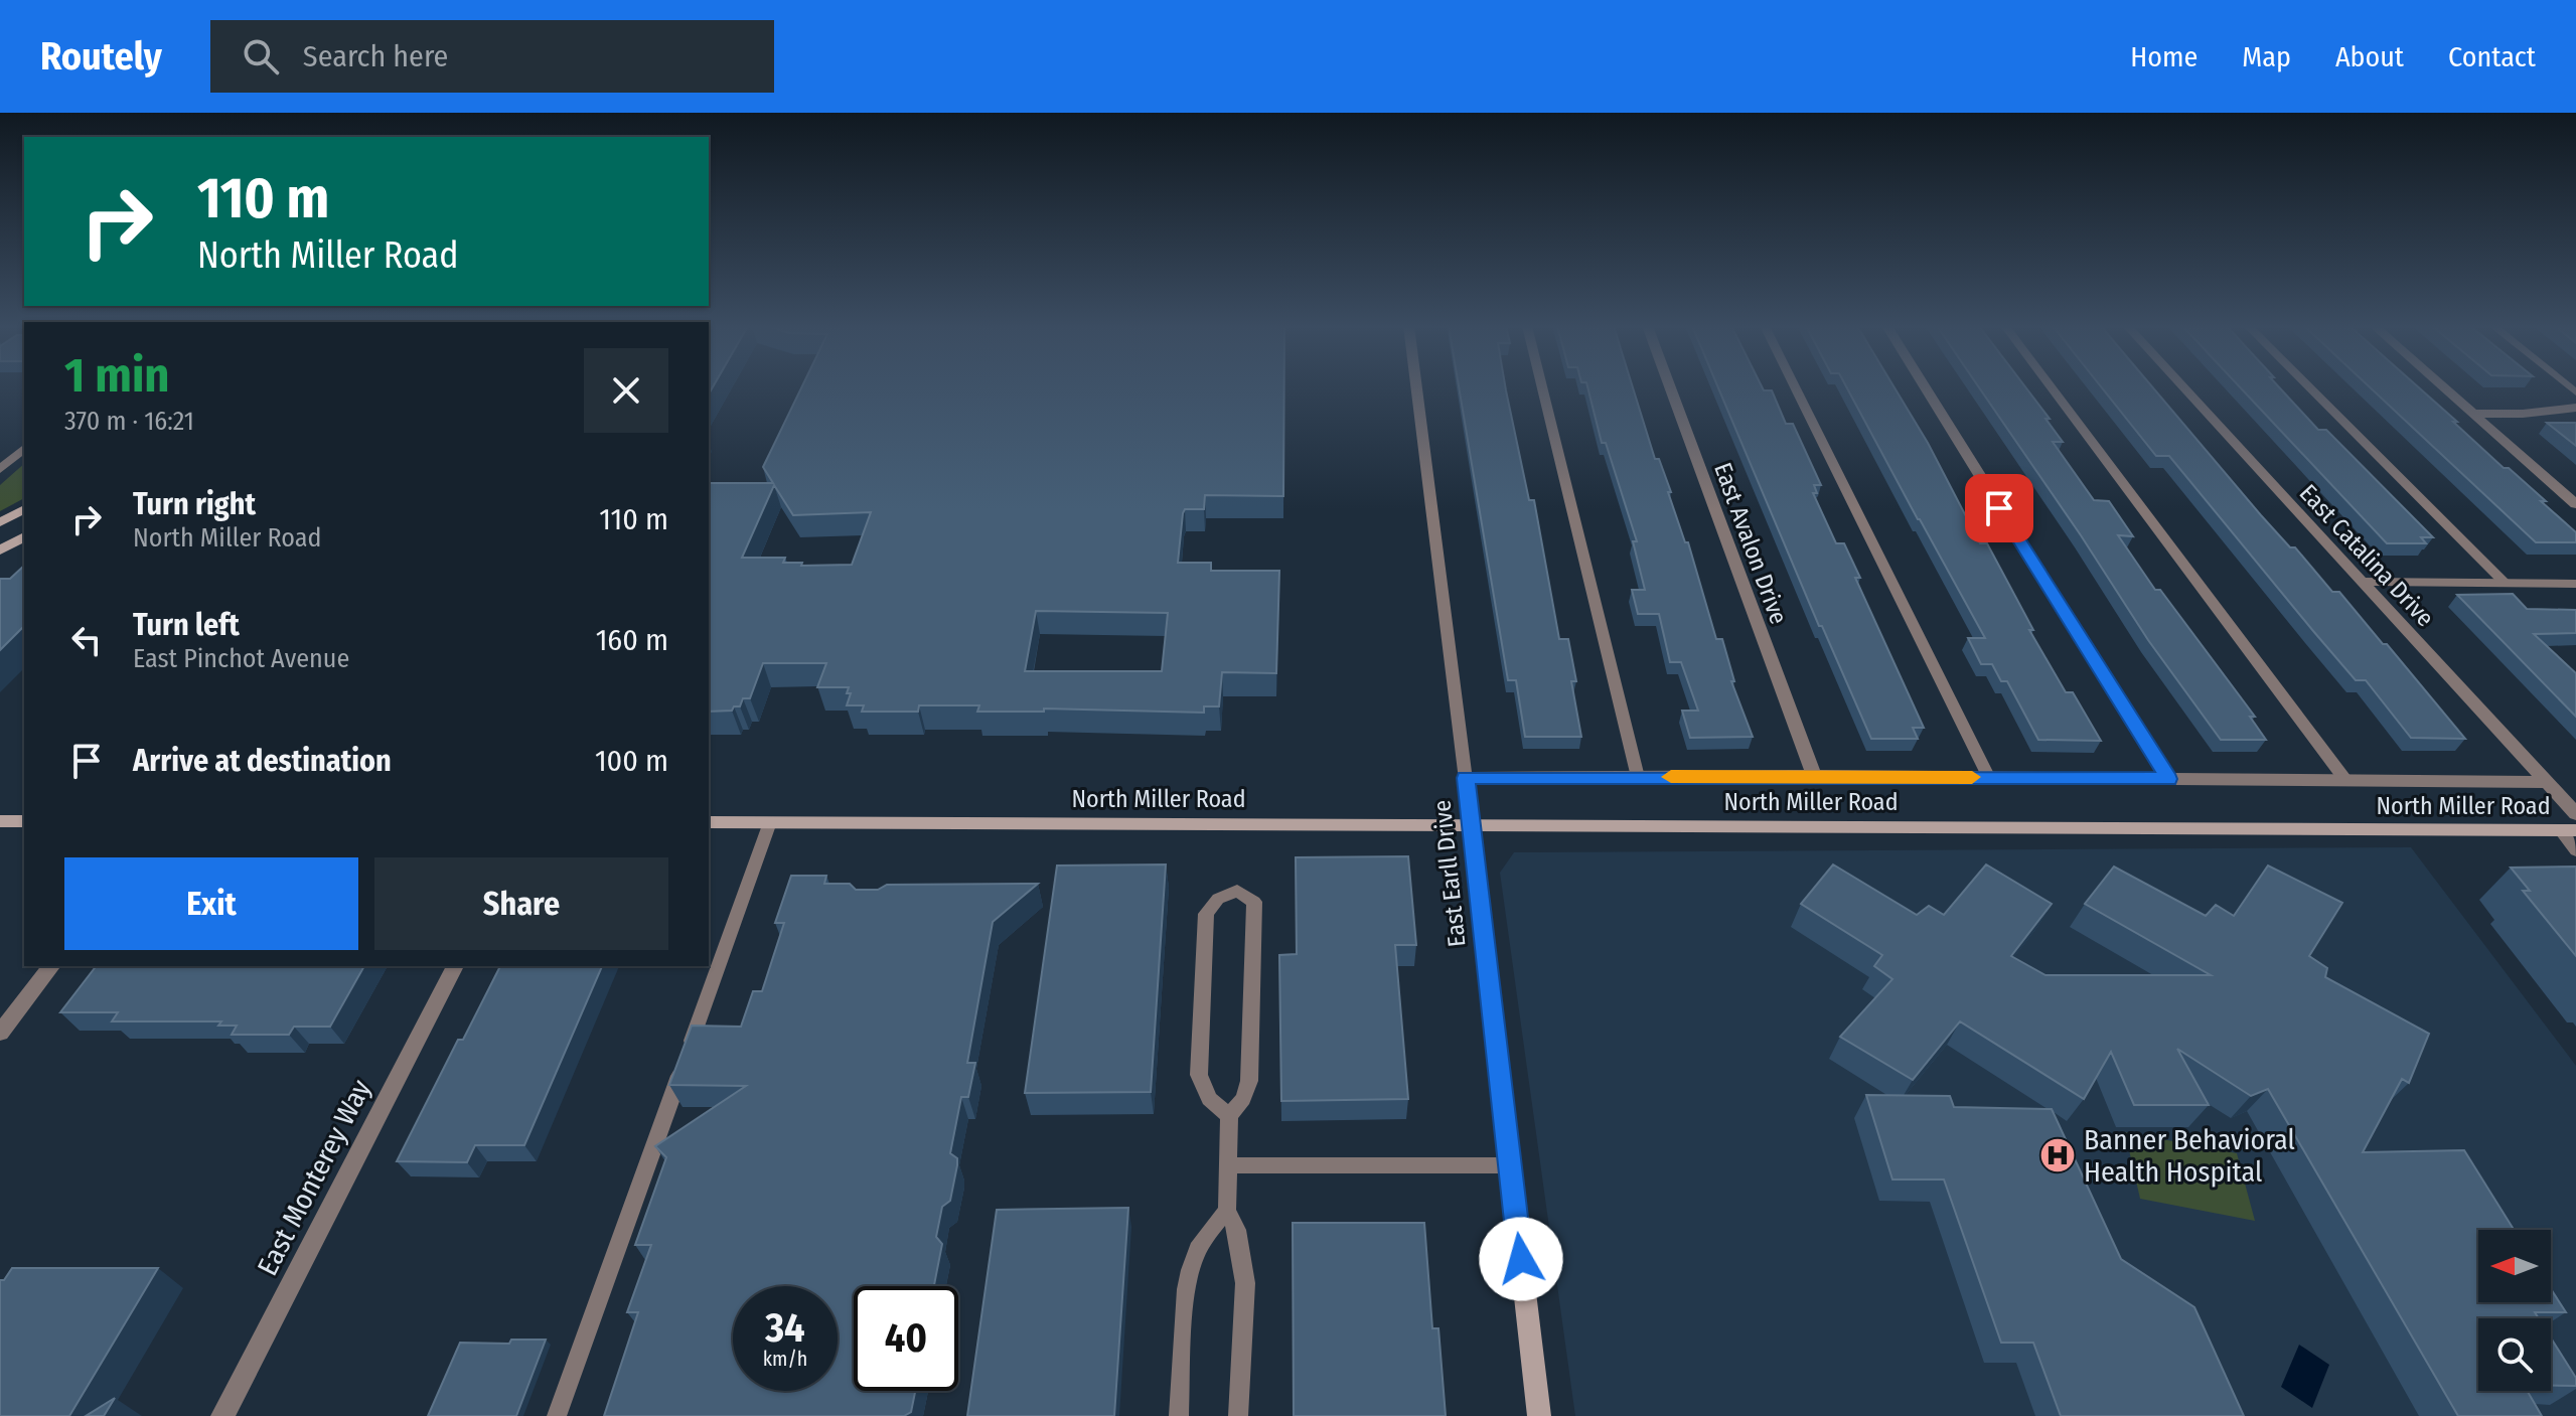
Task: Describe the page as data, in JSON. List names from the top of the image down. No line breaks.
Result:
{"streets":{"street":["East Avalon Drive","East Catalina Drive","North Miller Road","East Earll Drive","East Monterey Way"]},"crossings":[["East Avalon Drive","North Miller Road"],["East Catalina Drive","North Miller Road"],["North Miller Road","East Earll Drive"]],"places":{"hospital":["Banner Behavioral Health Hospital"]},"north":"left","page":{"header":"Routely","search":"Search here","nav":["Home","Map","About","Contact"],"turn":["110 m","North Miller Road"],"heading":["1 min","370 m · 16:21"],"list":[{"name":"Turn right","note":"North Miller Road","value":"110 m"},{"name":"Turn left","note":"East Pinchot Avenue","value":"160 m"},{"name":"Arrive at destination","value":"100 m"}],"buttons":["Exit","Share"],"speed":"34 km/h","limit":"40"}}
